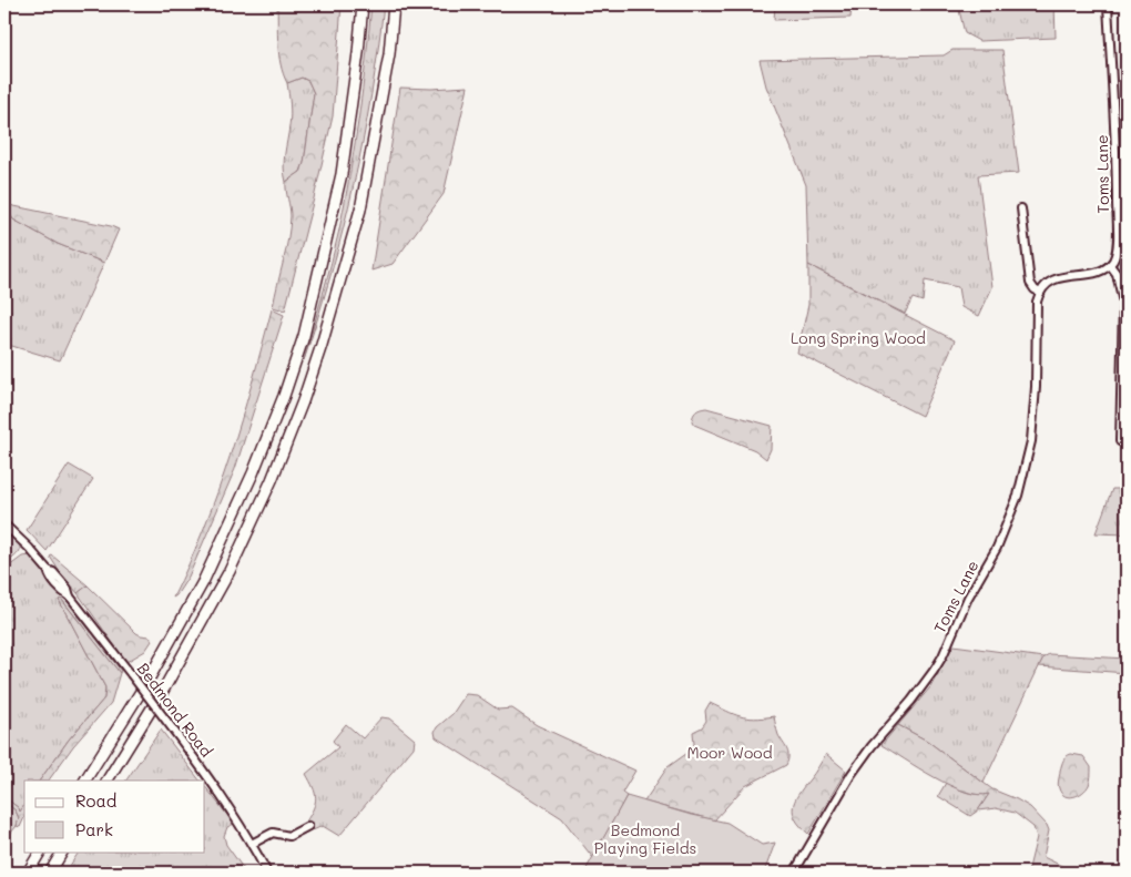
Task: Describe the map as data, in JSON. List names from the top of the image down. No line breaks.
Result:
{"streets":{"street":["Toms Lane","Bedmond Road"]},"parks":["Long Spring Wood","Moor Wood","Bedmond Playing Fields"],"legend":["Road","Park"]}
